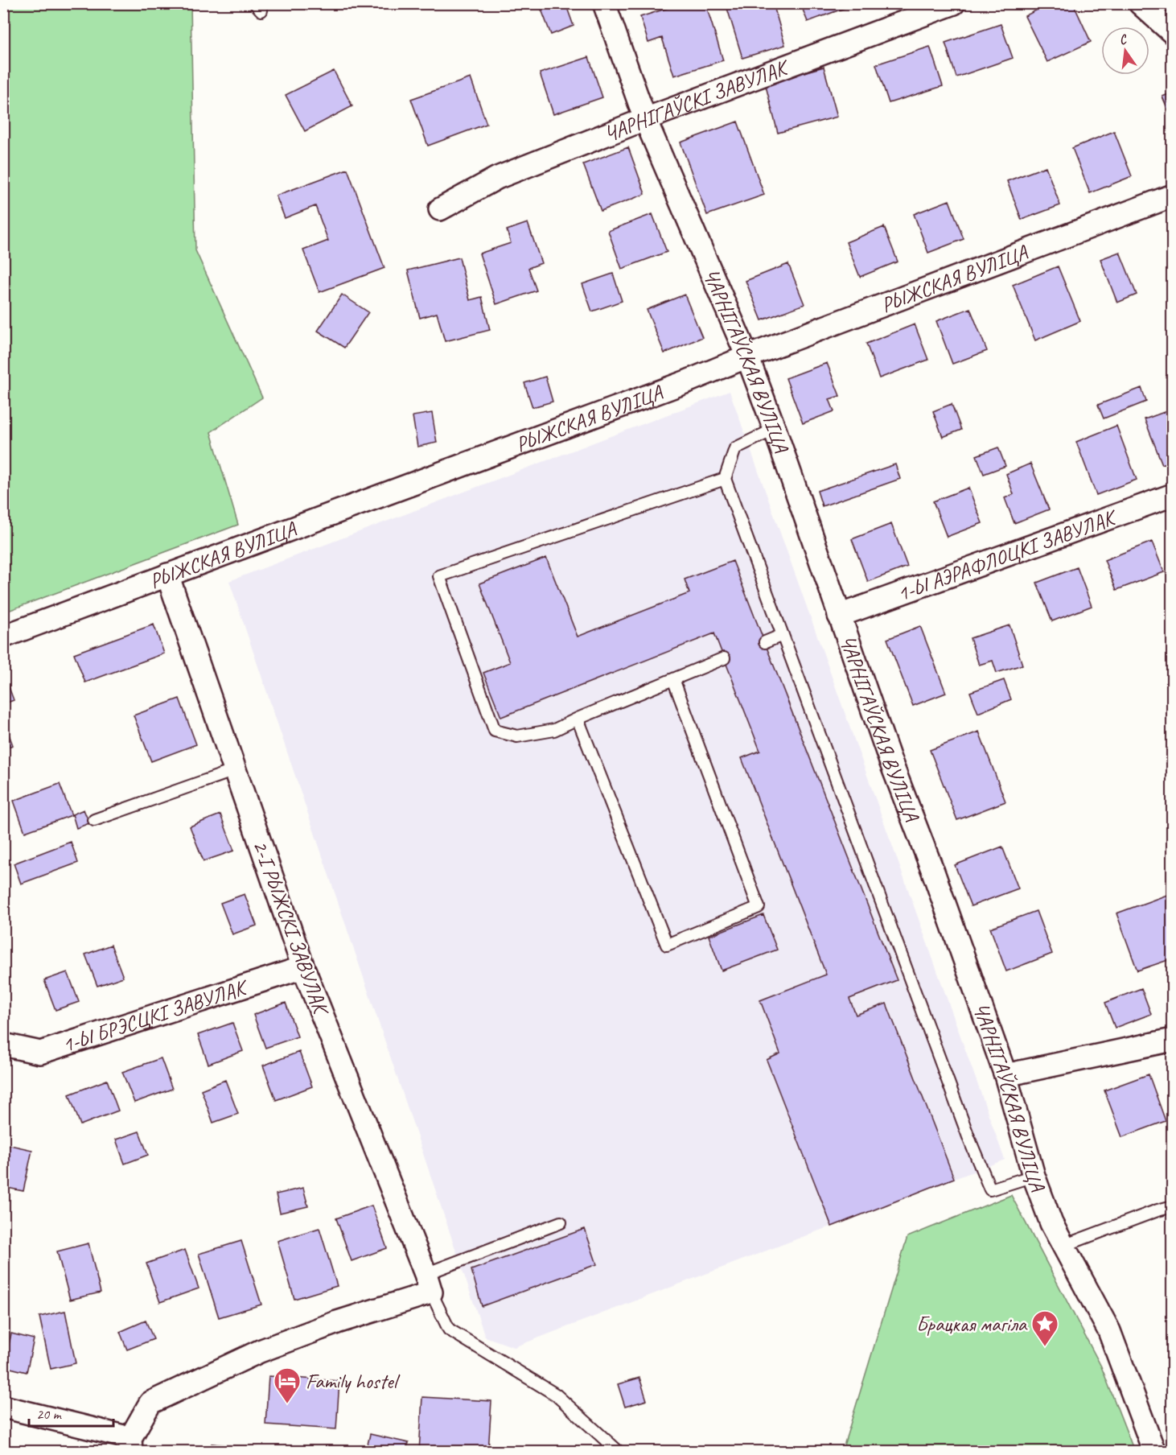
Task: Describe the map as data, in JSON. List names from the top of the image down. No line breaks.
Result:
{"streets":{"street":["ЧАРНІГАЎСКІ ЗАВУЛАК","РЫЖСКАЯ ВУЛІЦА","ЧАРНІГАЎСКАЯ ВУЛІЦА","1-Ы АЭРАФЛОЦКІ ЗАВУЛАК","2-І РЫЖСКІ ЗАВУЛАК","1-Ы БРЭСЦКІ ЗАВУЛАК"]},"crossings":[["ЧАРНІГАЎСКІ ЗАВУЛАК","ЧАРНІГАЎСКАЯ ВУЛІЦА"],["РЫЖСКАЯ ВУЛІЦА","ЧАРНІГАЎСКАЯ ВУЛІЦА"],["РЫЖСКАЯ ВУЛІЦА","2-І РЫЖСКІ ЗАВУЛАК"],["ЧАРНІГАЎСКАЯ ВУЛІЦА","1-Ы АЭРАФЛОЦКІ ЗАВУЛАК"],["2-І РЫЖСКІ ЗАВУЛАК","1-Ы БРЭСЦКІ ЗАВУЛАК"]],"places":{"place":["Брацкая магіла"],"hotel":["Family hostel"]},"scale_bar":"20 m","north":"top"}
